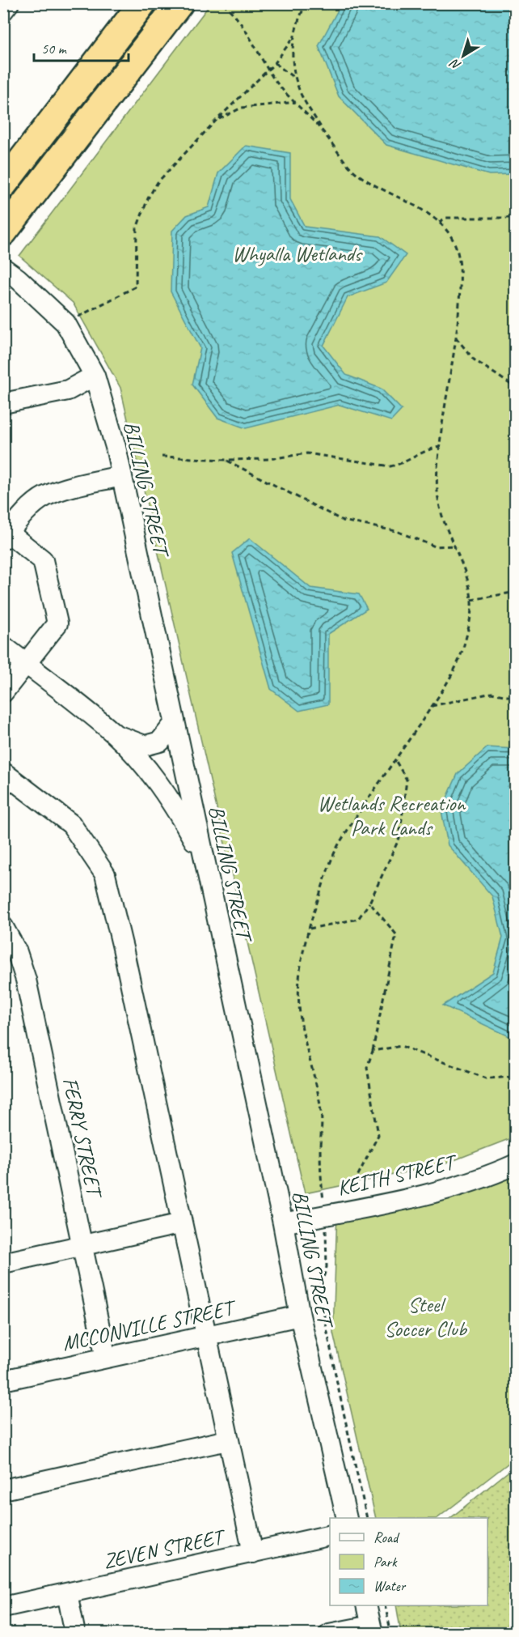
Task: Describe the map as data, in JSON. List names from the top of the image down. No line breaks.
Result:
{"streets":{"street":["BILLING STREET","FERRY STREET","KEITH STREET","MCCONVILLE STREET","ZEVEN STREET"]},"crossings":[["BILLING STREET","KEITH STREET"],["BILLING STREET","MCCONVILLE STREET"],["FERRY STREET","MCCONVILLE STREET"]],"parks":["Whyalla Wetlands","Wetlands Recreation Park Lands","Steel Soccer Club"],"legend":["Road","Park","Water"],"scale_bar":"50 m","north":"bottom left"}
